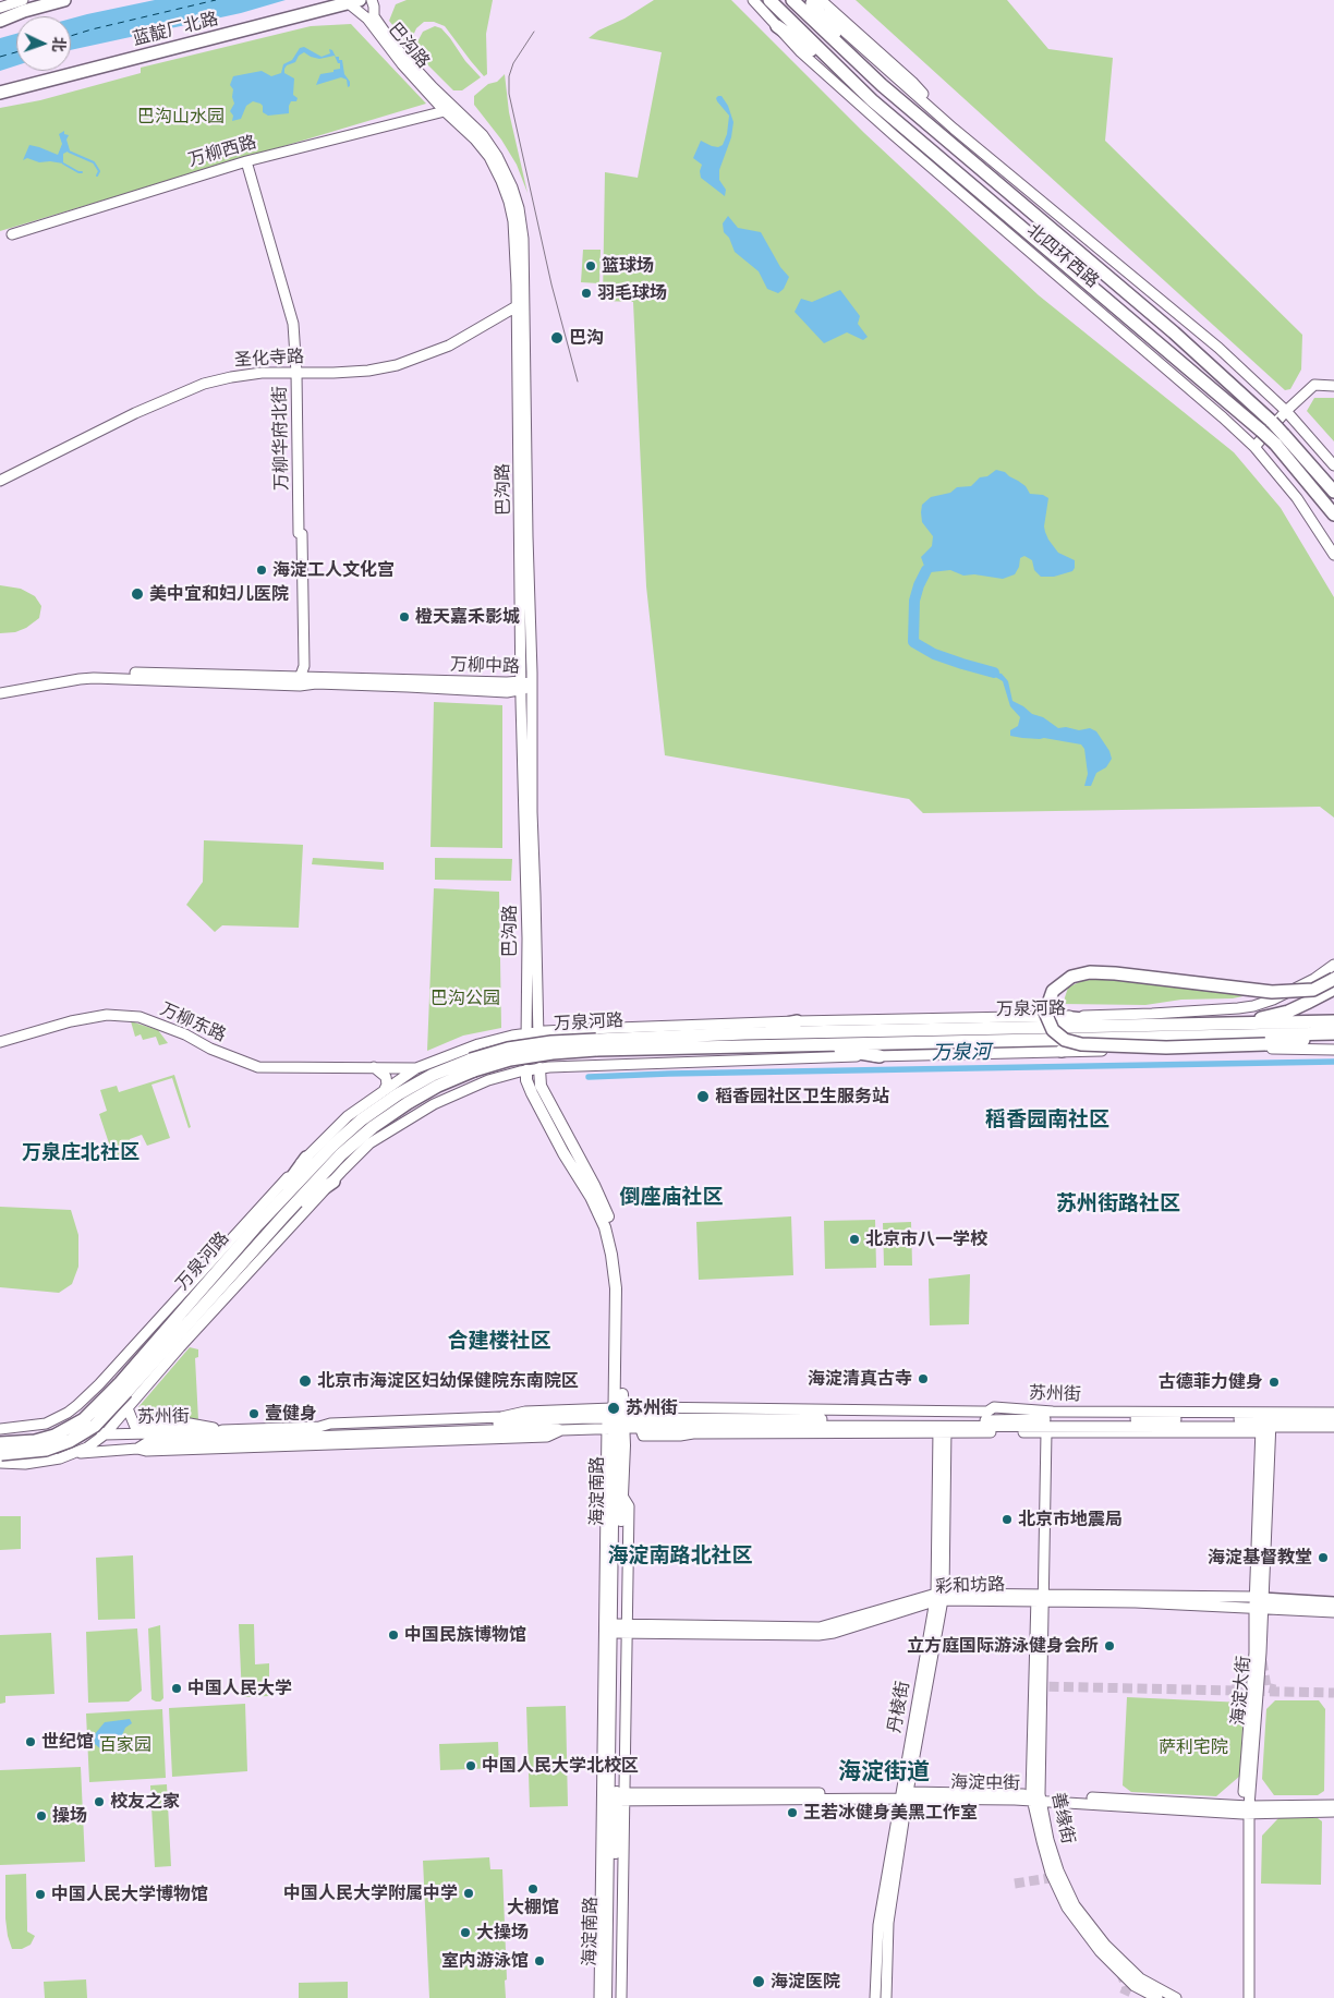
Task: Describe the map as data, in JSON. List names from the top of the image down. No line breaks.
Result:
{"streets":{"highway":["蓝靛厂北路","北四环西路","万泉河路"],"main road":["海淀南路"],"street":["巴沟路","万柳西路","圣化寺路","万柳华府北街","万柳中路","万柳东路","苏州街","彩和坊路","海淀大街","丹棱街","海淀中街","善缘街"]},"crossings":[["蓝靛厂北路","巴沟路"],["巴沟路","万柳西路"],["巴沟路","圣化寺路"],["巴沟路","万柳中路"],["巴沟路","万泉河路"],["巴沟路","海淀南路"],["万柳西路","万柳华府北街"],["圣化寺路","万柳华府北街"],["万柳华府北街","万柳中路"],["万泉河路","万柳东路"],["苏州街","海淀南路"],["苏州街","海淀大街"],["苏州街","丹棱街"],["苏州街","善缘街"],["海淀南路","彩和坊路"],["海淀南路","海淀中街"],["彩和坊路","海淀大街"],["彩和坊路","丹棱街"],["彩和坊路","善缘街"],["海淀大街","海淀中街"],["丹棱街","海淀中街"],["海淀中街","善缘街"]],"districts":["稻香园南社区","万泉庄北社区","倒座庙社区","苏州街路社区","合建楼社区","海淀南路北社区","海淀街道"],"water":["万泉河"],"parks":["巴沟山水园","巴沟公园","百家园","萨利宅院"],"places":["篮球场","羽毛球场","巴沟","海淀工人文化宫","美中宜和妇儿医院","橙天嘉禾影城","稻香园社区卫生服务站","北京市八一学校","海淀清真古寺","北京市海淀区妇幼保健院东南院区","古德菲力健身","苏州街","壹健身","北京市地震局","海淀基督教堂","中国民族博物馆","立方庭国际游泳健身会所","中国人民大学","世纪馆","中国人民大学北校区","校友之家","王若冰健身美黑工作室","操场","大棚馆","中国人民大学附属中学","中国人民大学博物馆","大操场","室内游泳馆","海淀医院"],"north":"right"}
